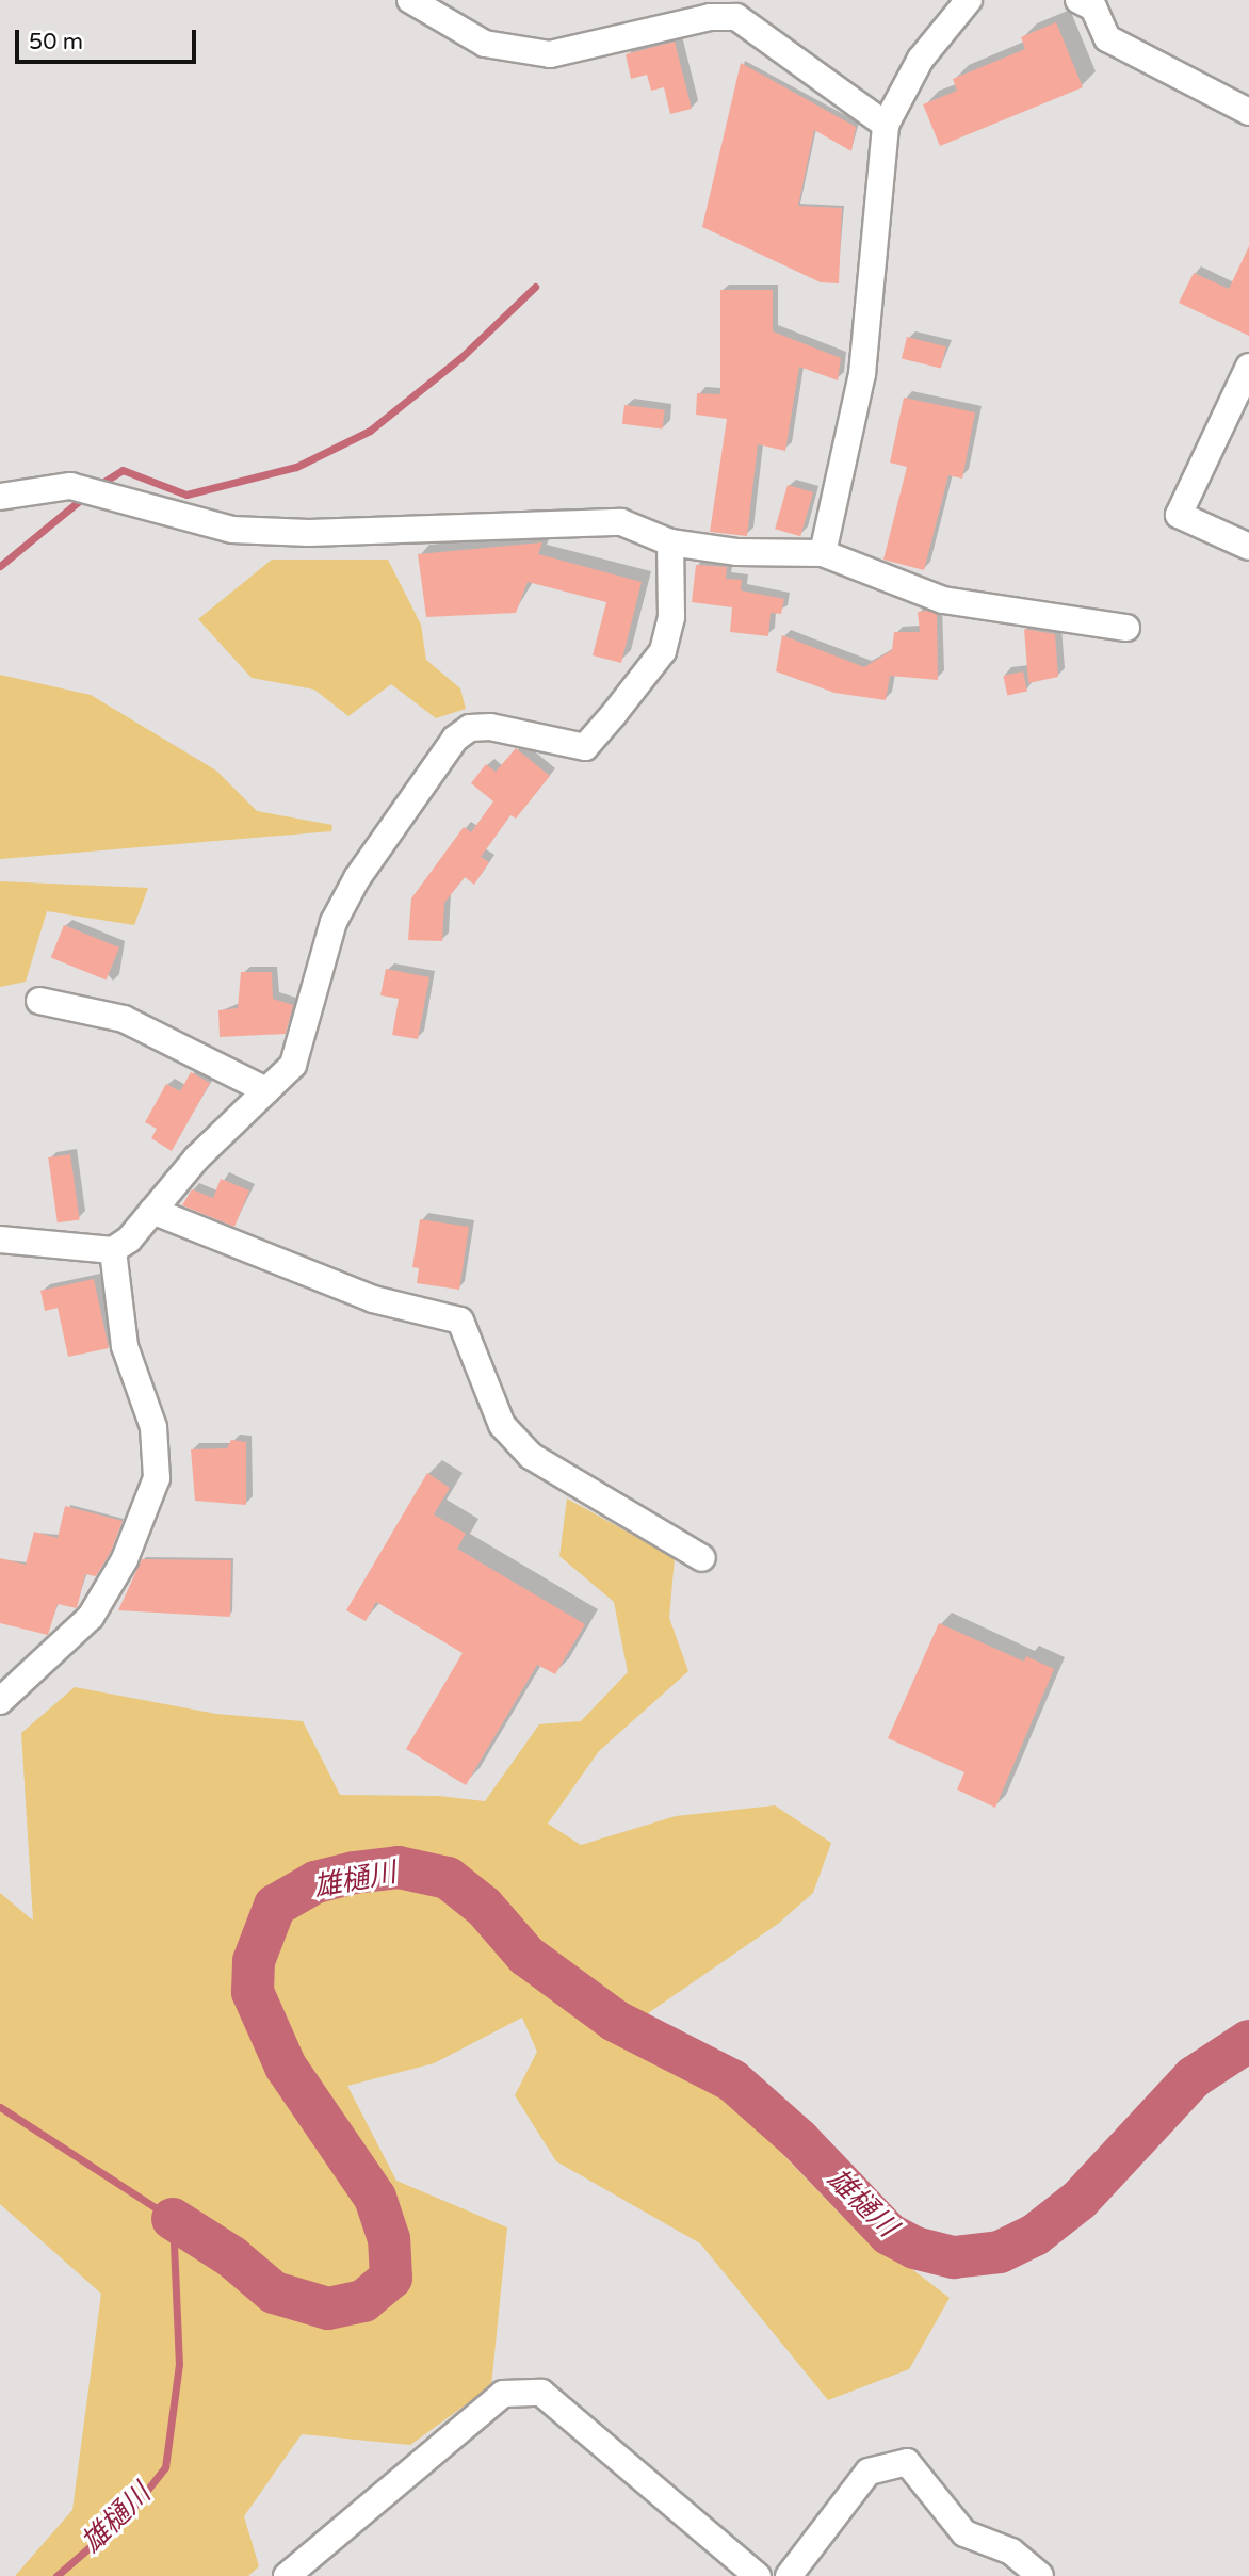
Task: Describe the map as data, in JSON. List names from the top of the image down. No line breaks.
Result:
{"water":["雄樋川"],"scale_bar":"50 m"}
